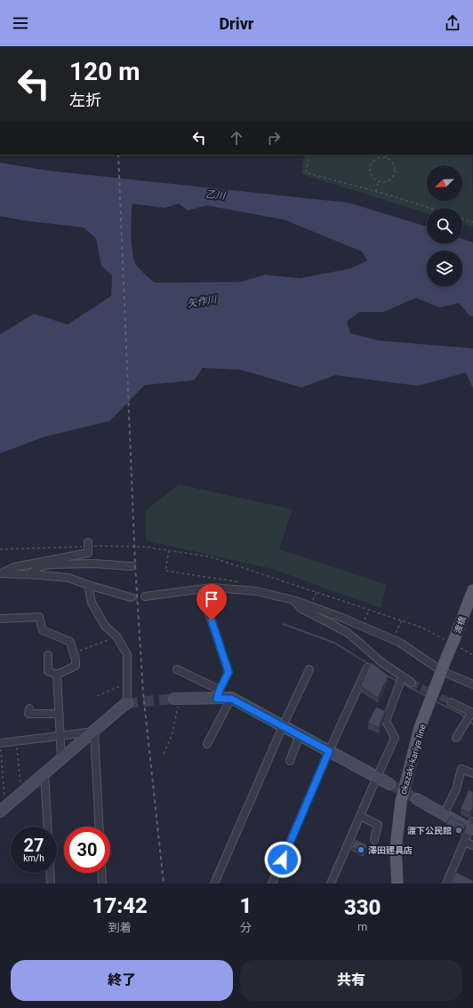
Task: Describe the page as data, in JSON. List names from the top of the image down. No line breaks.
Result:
{"streets":{"main road":["渡橋","okazaki-kariya line"]},"crossings":[["渡橋","okazaki-kariya line"]],"water":["乙川","矢作川"],"places":["渡下公民館","澤田建具店"],"north":"bottom left","page":{"header":"Drivr","turn":["120 m","左折"],"speed":"27 km/h","limit":"30","eta":["17:42","到着","1","分","330","m"],"buttons":["終了","共有"]}}
